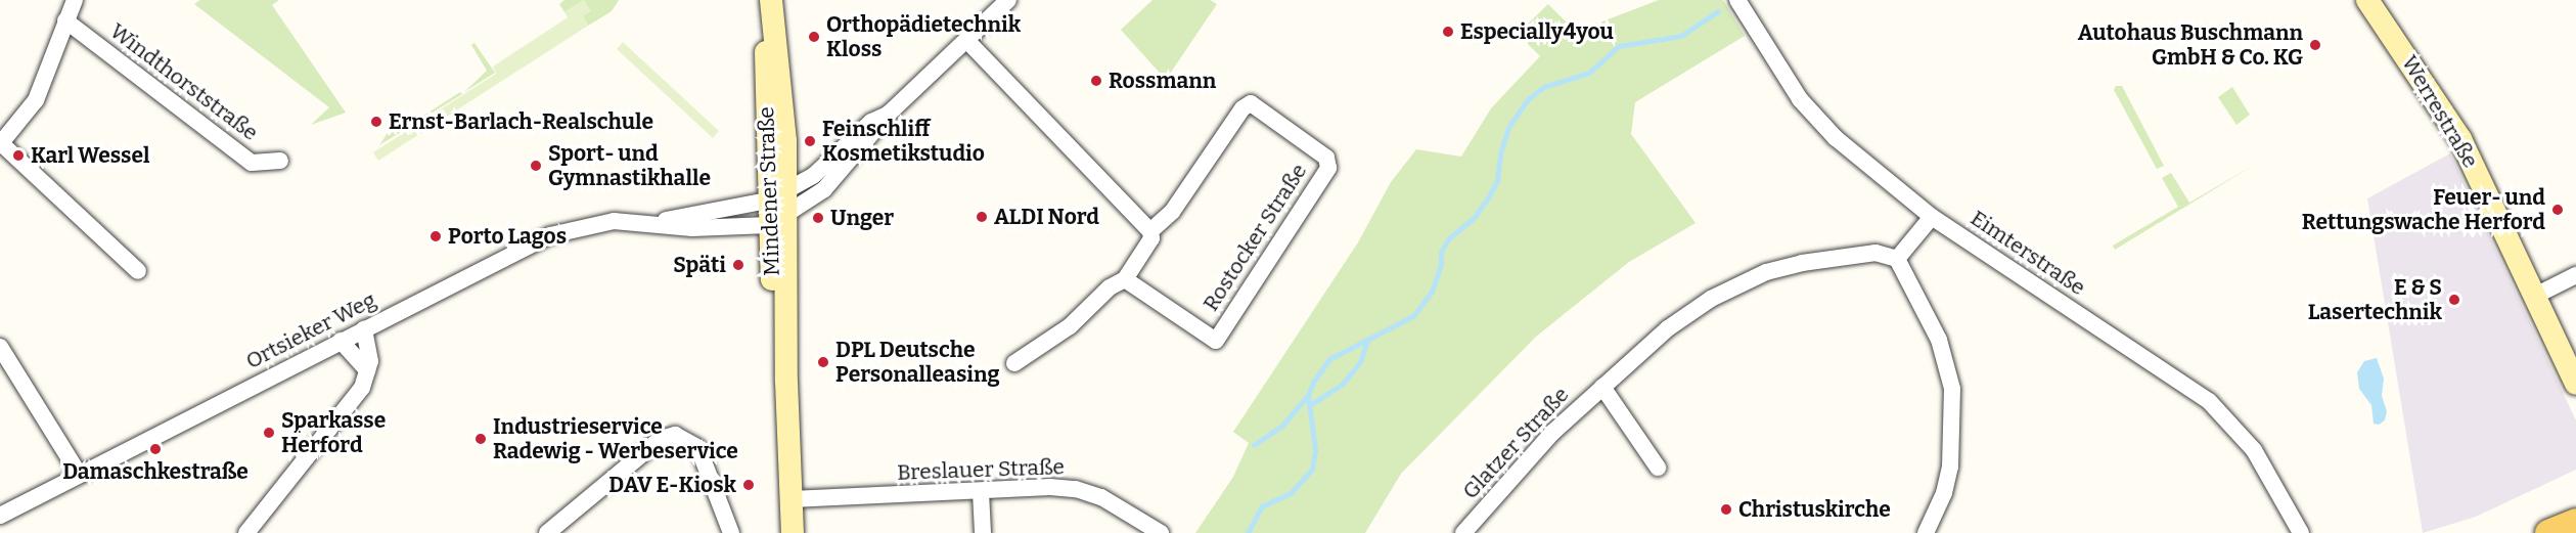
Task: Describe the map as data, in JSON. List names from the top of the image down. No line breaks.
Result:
{"streets":{"street":["Windthorststraße","Werrestraße","Mindener Straße","Rostocker Straße","Eimterstraße","Ortsieker Weg","Glatzer Straße","Breslauer Straße"]},"crossings":[["Mindener Straße","Ortsieker Weg"],["Mindener Straße","Breslauer Straße"]],"places":["Especially4you","Orthopädietechnik Kloss","Autohaus Buschmann GmbH & Co. KG","Rossmann","Ernst-Barlach-Realschule","Feinschliff Kosmetikstudio","Karl Wessel","Sport- und Gymnastikhalle","Feuer- und Rettungswache Herford","ALDI Nord","Unger","Porto Lagos","Späti","E & S Lasertechnik","DPL Deutsche Personalleasing","Sparkasse Herford","Industrieservice Radewig - Werbeservice","Damaschkestraße","DAV E-Kiosk","Christuskirche"]}
